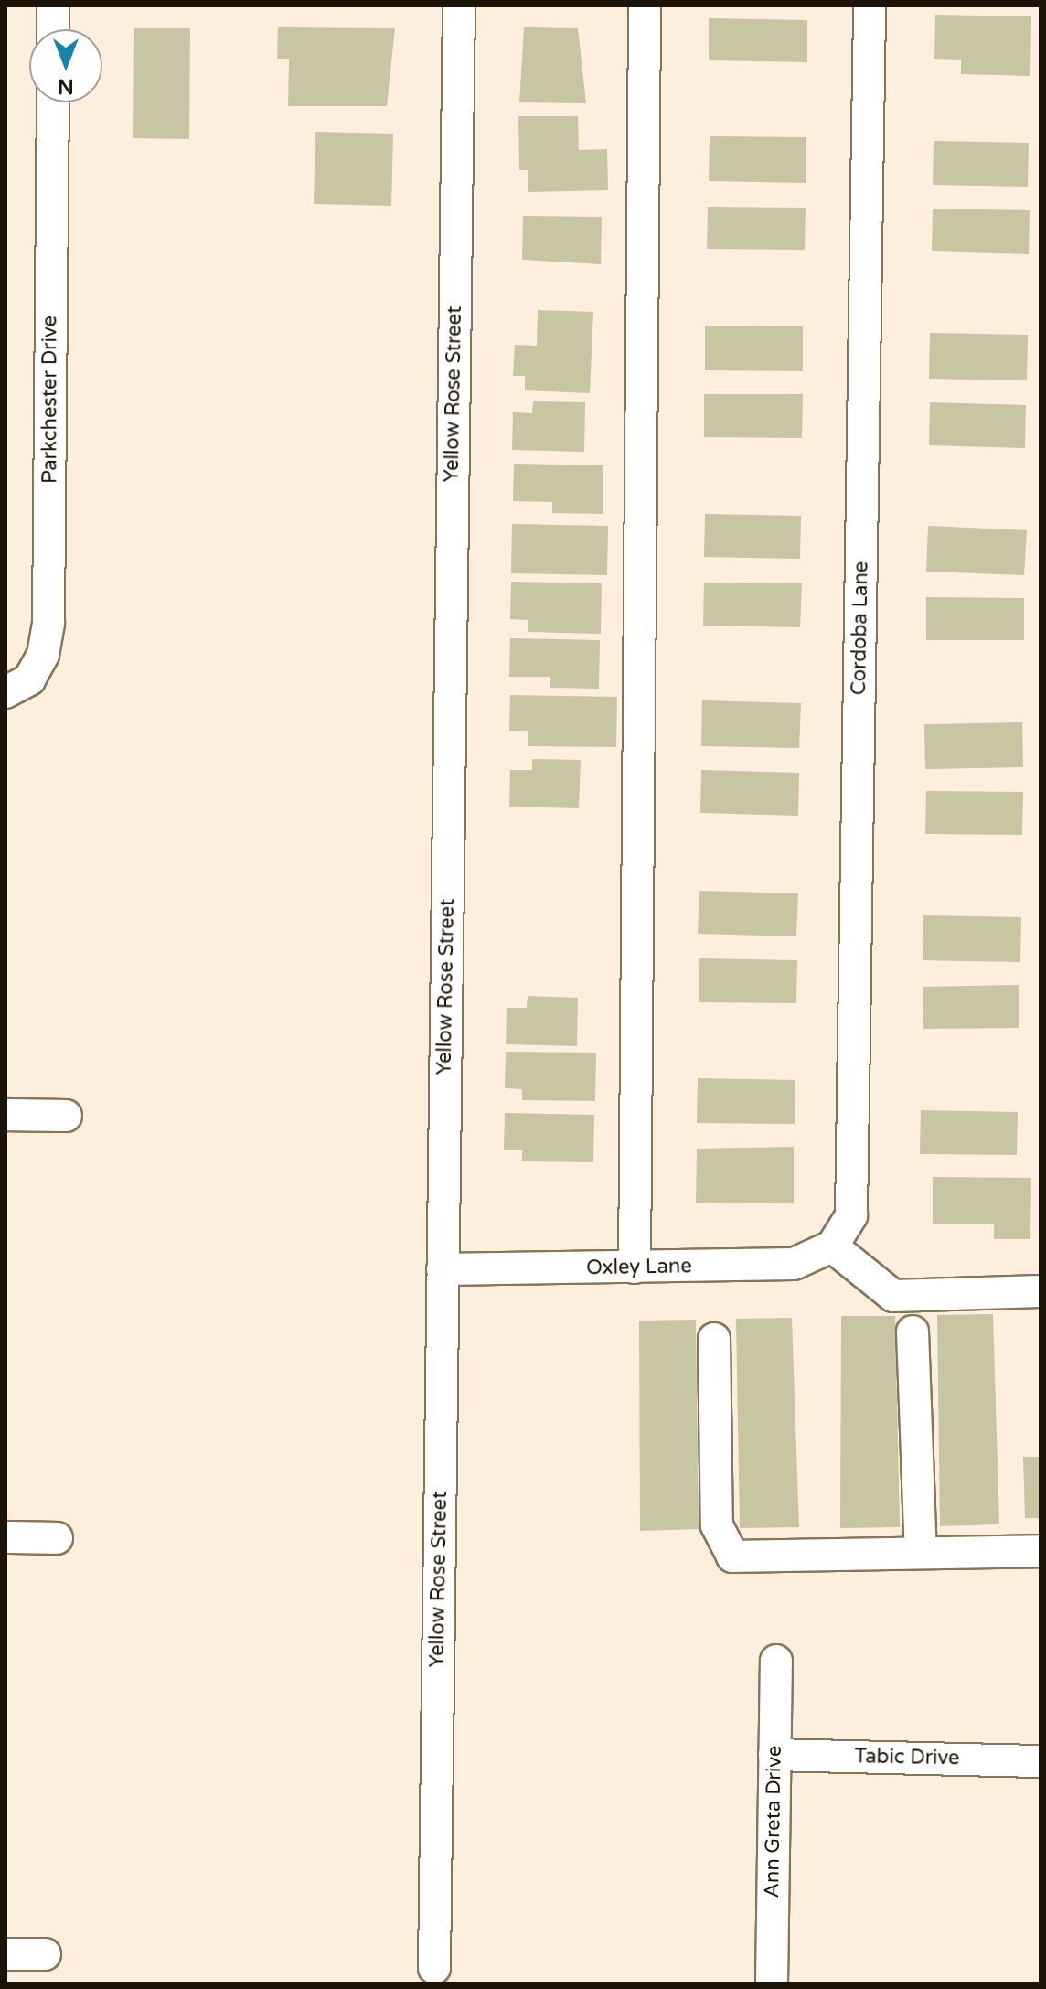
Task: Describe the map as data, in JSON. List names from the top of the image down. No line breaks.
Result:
{"streets":{"street":["Yellow Rose Street","Parkchester Drive","Cordoba Lane","Oxley Lane","Tabic Drive","Ann Greta Drive"]},"crossings":[["Yellow Rose Street","Oxley Lane"],["Cordoba Lane","Oxley Lane"],["Tabic Drive","Ann Greta Drive"]],"north":"bottom"}
